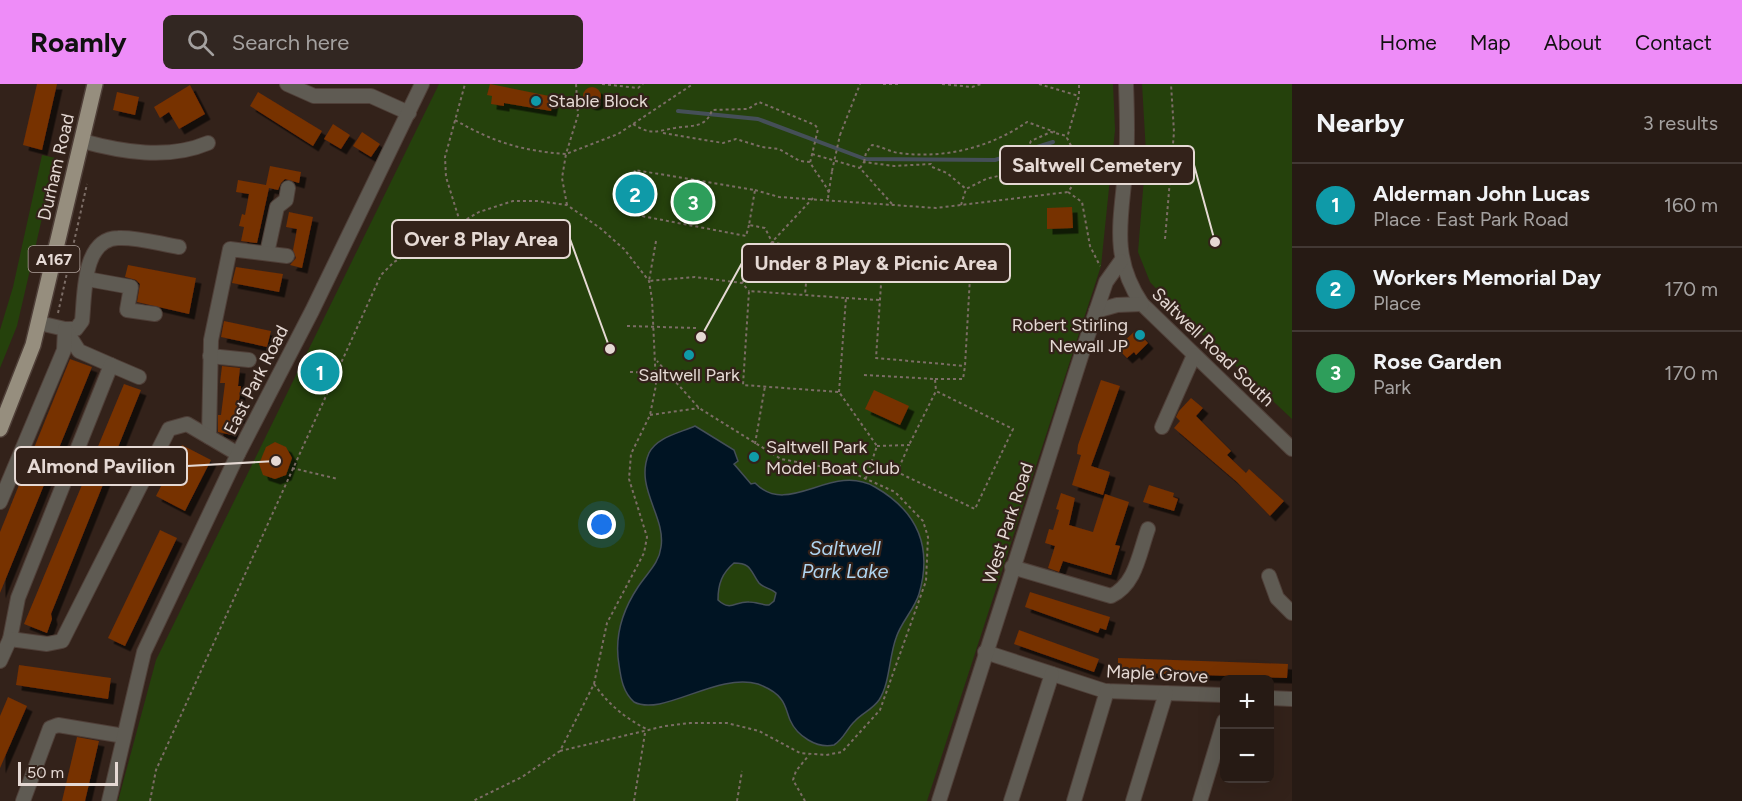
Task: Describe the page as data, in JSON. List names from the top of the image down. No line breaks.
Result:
{"streets":{"main road":["Durham Road","A167"],"street":["Saltwell Road South","East Park Road","West Park Road","Maple Grove"]},"crossings":[["Saltwell Road South","West Park Road"],["West Park Road","Maple Grove"]],"water":["Saltwell Park Lake"],"places":["Stable Block","Saltwell Cemetery","Robert Stirling Newall JP","Under 8 Play & Picnic Area","Over 8 Play Area","Saltwell Park","Saltwell Park Model Boat Club","Almond Pavilion"],"scale_bar":"50 m","page":{"header":"Roamly","search":"Search here","nav":["Home","Map","About","Contact"],"heading":["Nearby","3 results"],"list":[{"mark":"1","name":"Alderman John Lucas","note":"Place · East Park Road","value":"160 m"},{"mark":"2","name":"Workers Memorial Day","note":"Place","value":"170 m"},{"mark":"3","name":"Rose Garden","note":"Park","value":"170 m"}],"pins":["2","3","1"],"map_buttons":["+","−"],"scale":"50 m"}}
